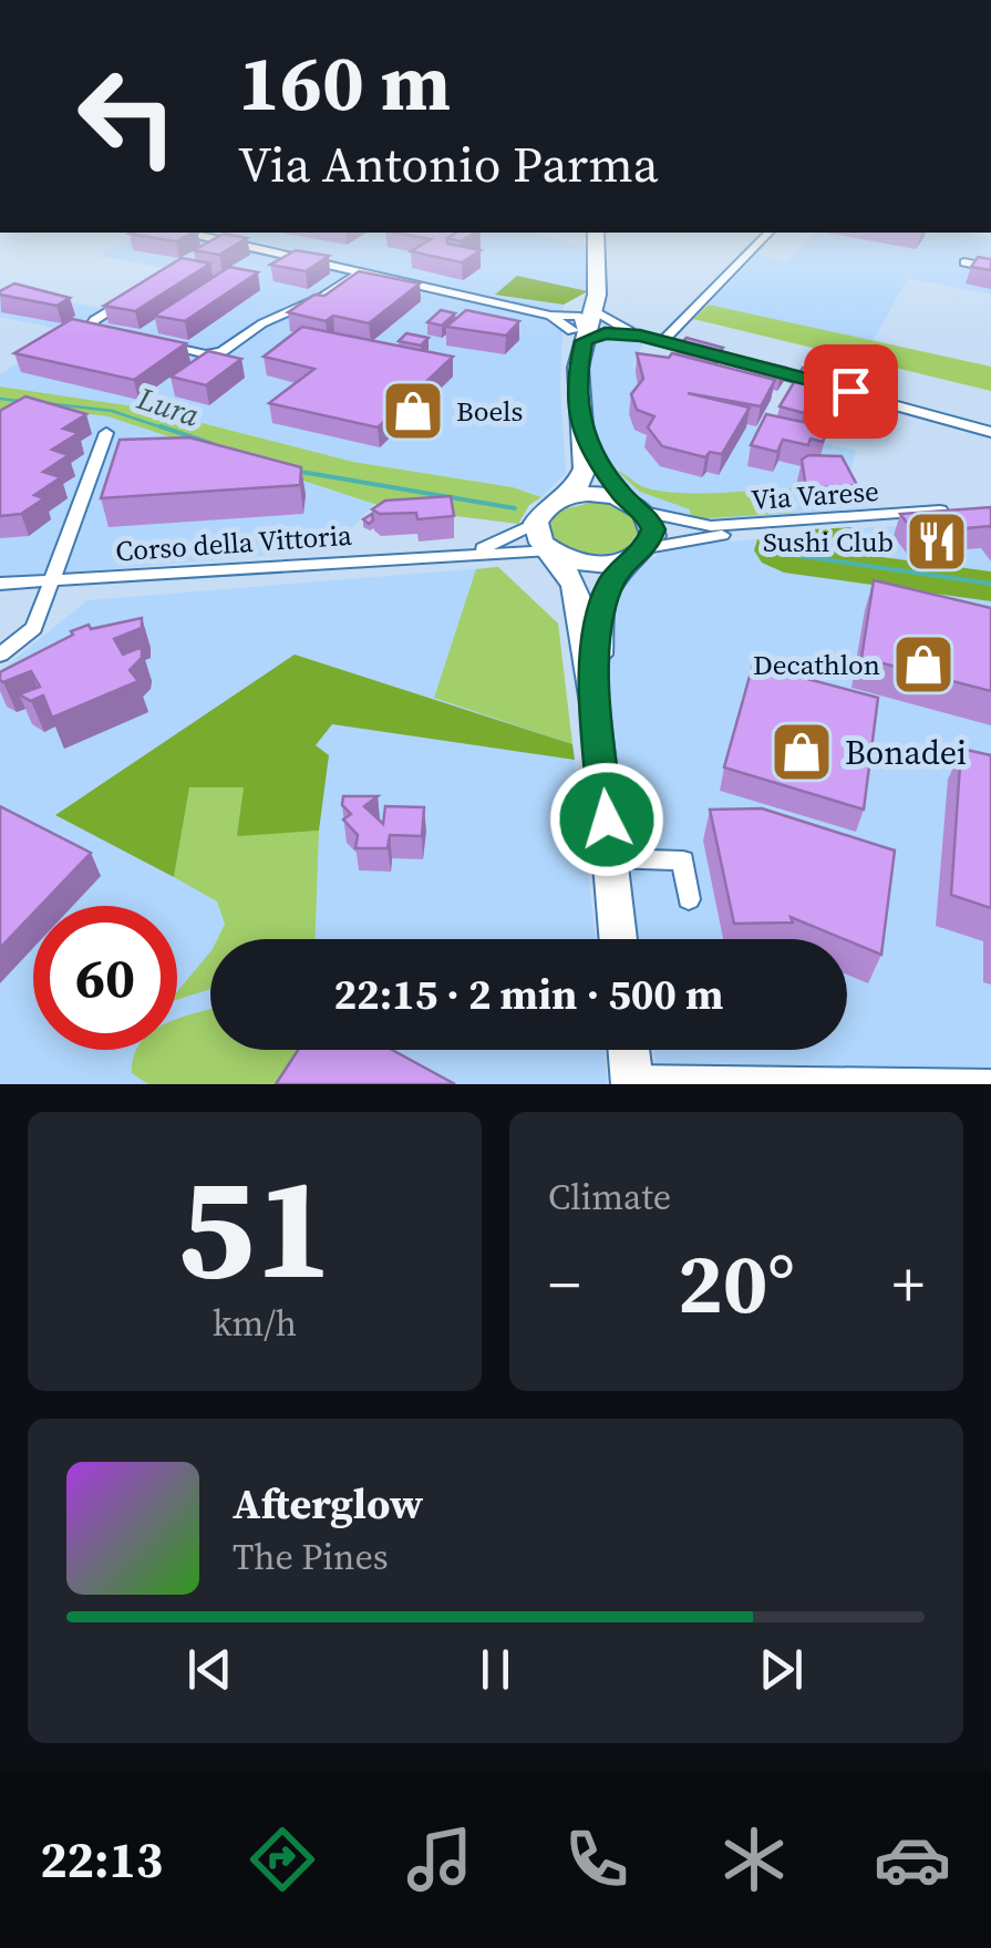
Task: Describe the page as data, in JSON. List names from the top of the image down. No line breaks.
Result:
{"streets":{"street":["Via Varese","Corso della Vittoria"]},"crossings":[["Via Varese","Corso della Vittoria"]],"water":["Lura"],"places":{"shop":["Boels","Decathlon","Bonadei"],"restaurant":["Sushi Club"]},"page":{"turn":["160 m","Via Antonio Parma"],"limit":"60","trip":"22:15 · 2 min · 500 m","tile":[["51","km/h"],"Climate"],"heat":["−","20°","+"],"song":["Afterglow","The Pines"],"tabs":"22:13"}}
